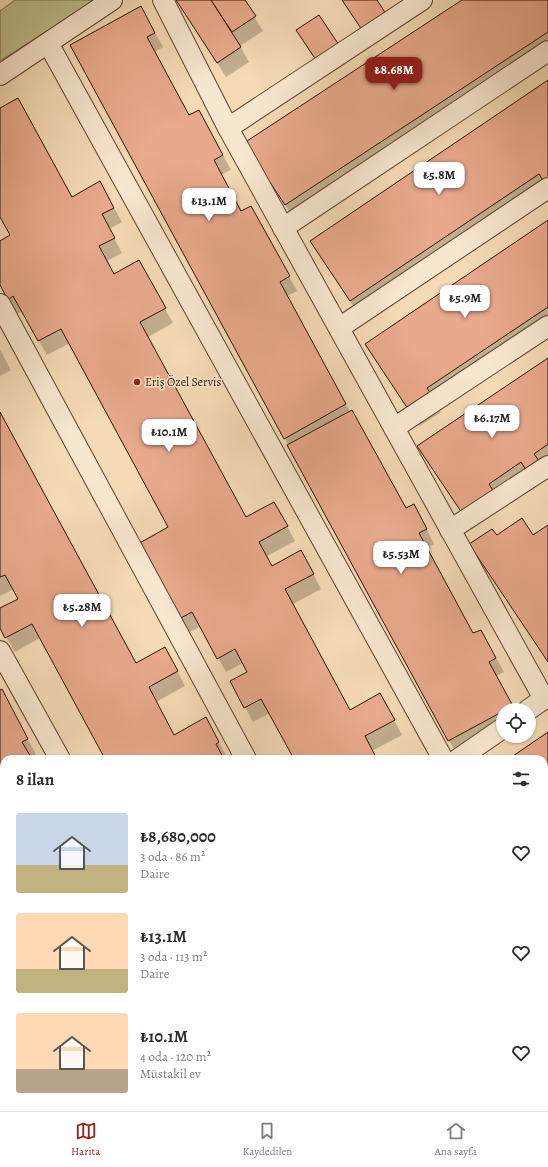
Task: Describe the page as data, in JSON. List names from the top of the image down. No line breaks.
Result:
{"places":["Eriş Özel Servis"],"page":{"price":["₺8.68M","₺5.8M","₺13.1M","₺5.9M","₺6.17M","₺10.1M","₺5.53M","₺5.28M"],"heading":"8 ilan","list":[{"name":"₺8,680,000","note":"3 oda · 86 m² · Daire"},{"name":"₺13.1M","note":"3 oda · 113 m² · Daire"},{"name":"₺10.1M","note":"4 oda · 120 m² · Müstakil ev"}],"tabs":["Harita","Kaydedilen","Ana sayfa"]}}
